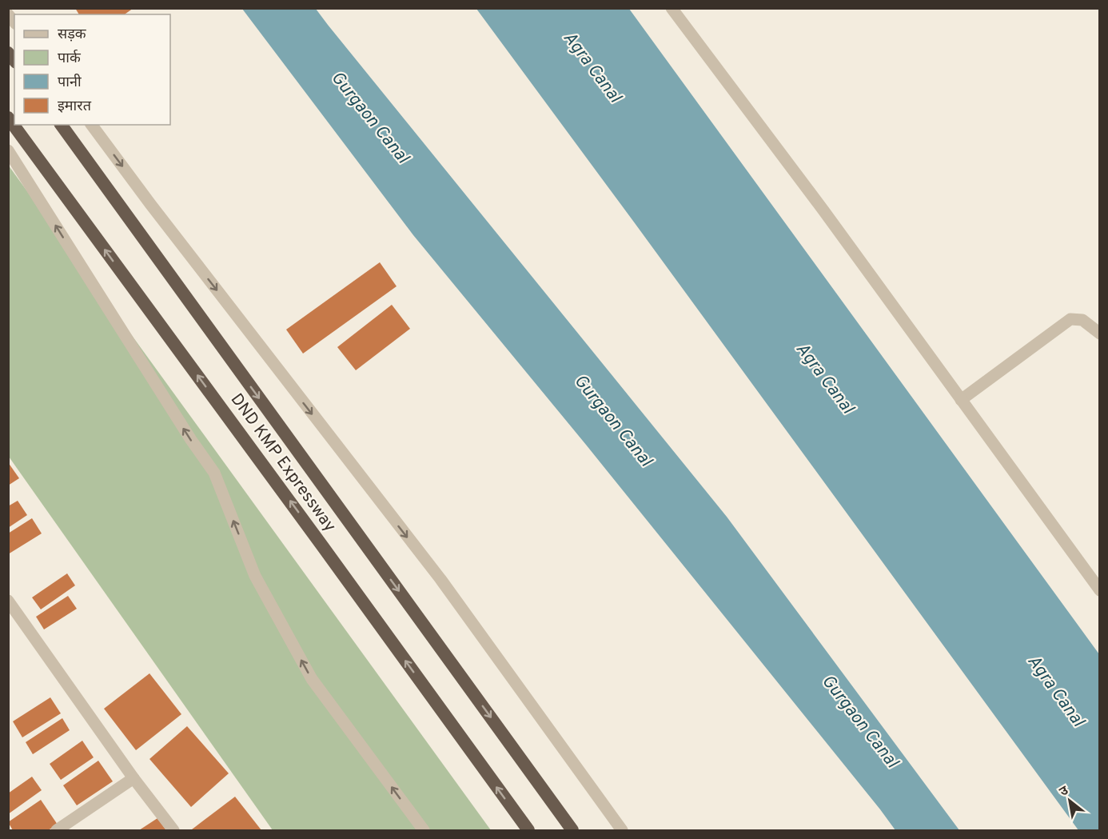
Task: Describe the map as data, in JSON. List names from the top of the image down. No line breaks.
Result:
{"streets":{"highway":["DND KMP Expressway"]},"water":["Agra Canal","Gurgaon Canal"],"legend":["सड़क","पार्क","पानी","इमारत"],"north":"top left"}
